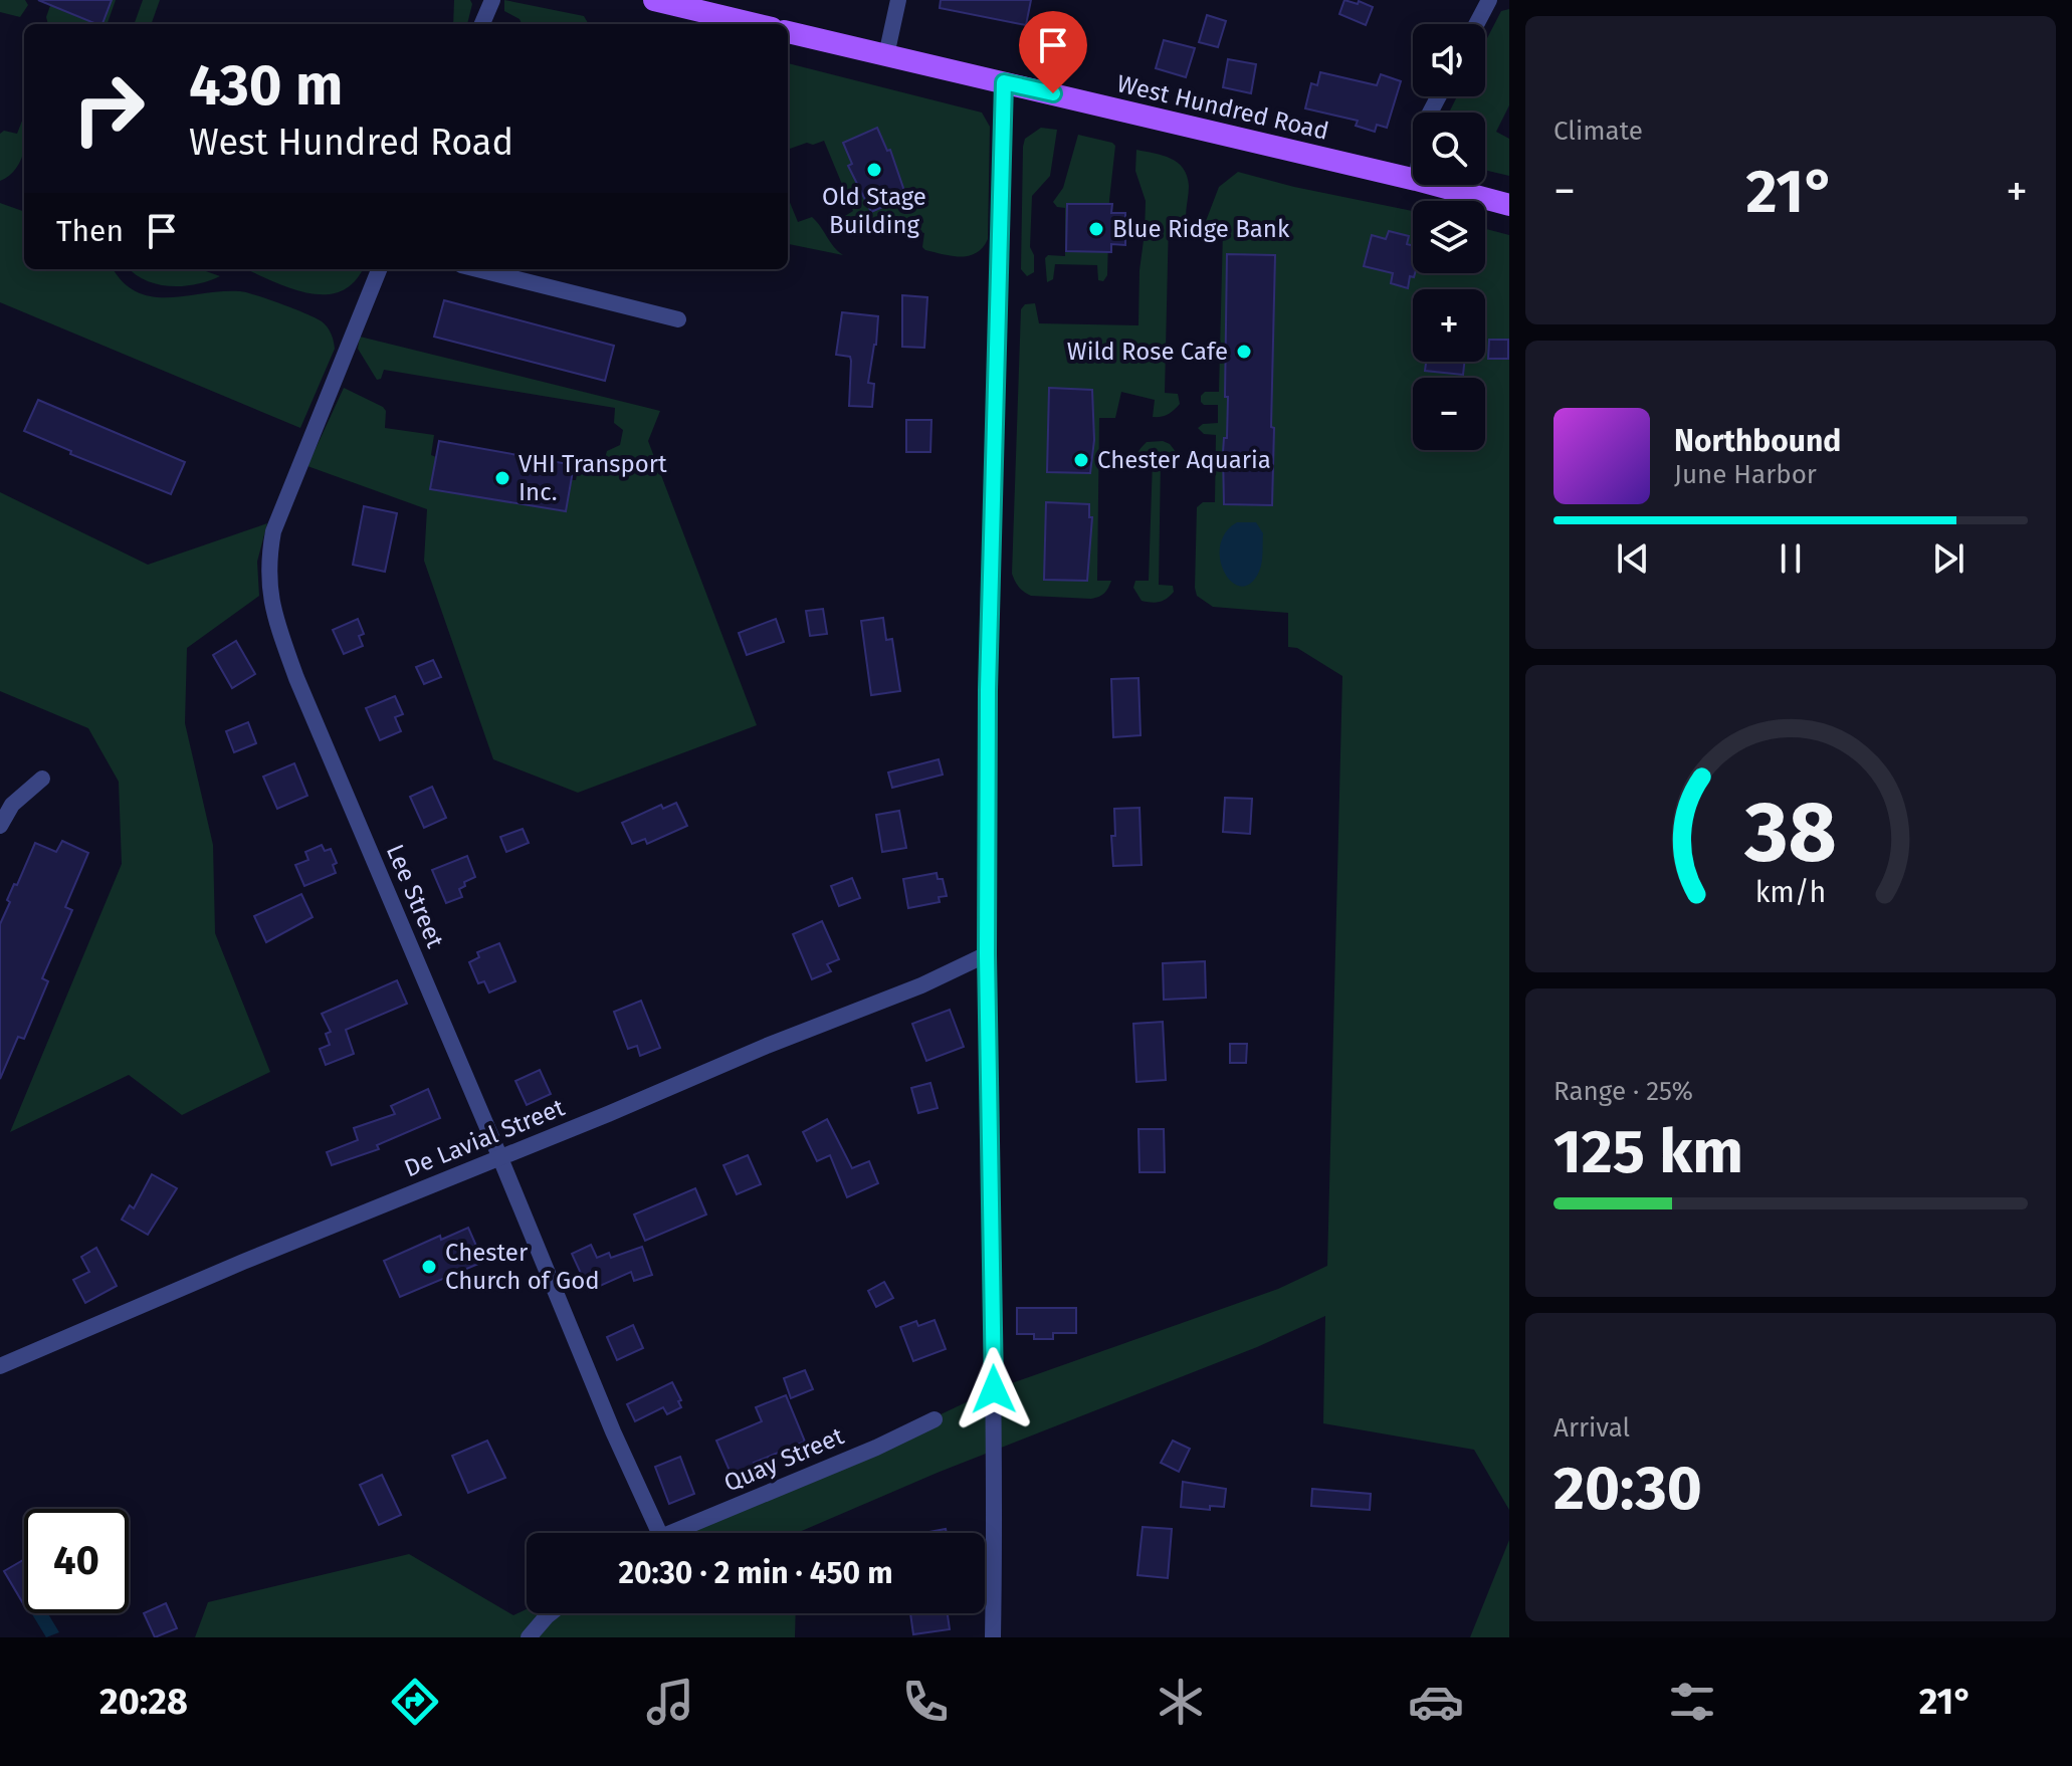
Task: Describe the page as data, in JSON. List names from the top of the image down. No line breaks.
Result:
{"streets":{"main road":["West Hundred Road"],"street":["Lee Street","De Lavial Street","Quay Street"]},"crossings":[["Lee Street","De Lavial Street"]],"places":["Old Stage Building","Blue Ridge Bank","Wild Rose Cafe","Chester Aquaria","VHI Transport Inc.","Chester Church of God"],"page":{"tile":["Climate",["Range · 25%","125 km"],["Arrival","20:30"]],"map_buttons":["+","−"],"turn":["430 m","West Hundred Road"],"heat":["−","21°","+"],"then":"Then","song":["Northbound","June Harbor"],"limit":"40","trip":"20:30 · 2 min · 450 m","tabs":["20:28","21°"],"gauge":["38","km/h"]}}
